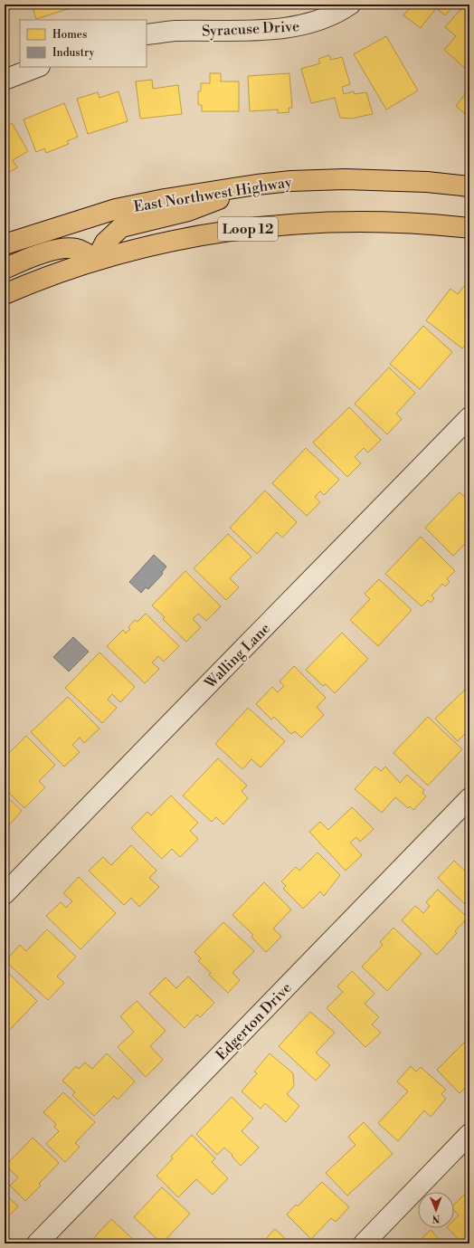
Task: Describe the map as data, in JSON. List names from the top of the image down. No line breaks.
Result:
{"streets":{"main road":["East Northwest Highway","Loop 12"],"street":["Syracuse Drive","Walling Lane","Edgerton Drive"]},"legend":["Homes","Industry"],"north":"bottom"}
